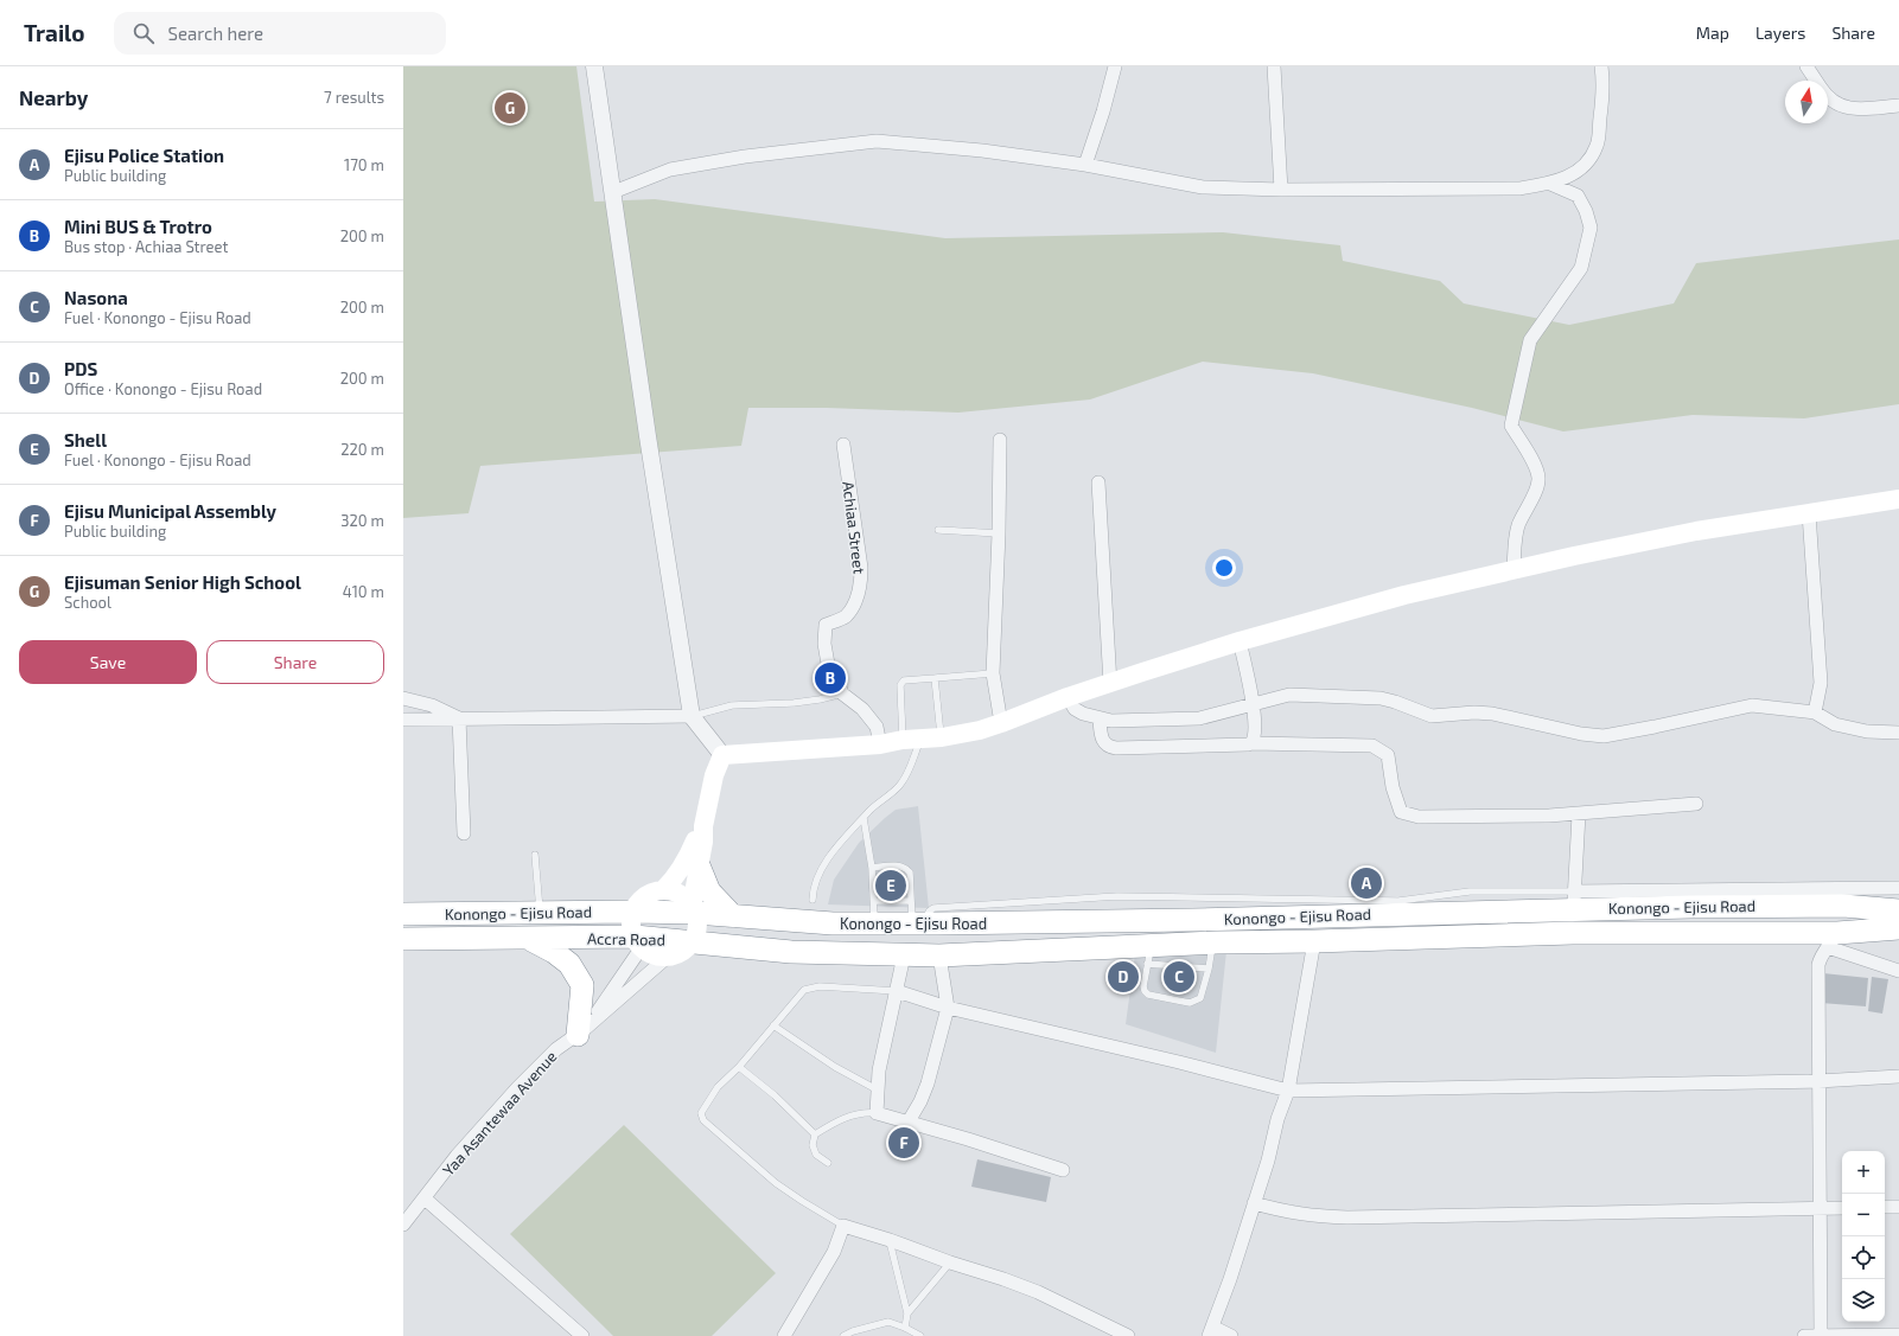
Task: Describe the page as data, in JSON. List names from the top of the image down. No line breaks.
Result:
{"streets":{"highway":["Konongo - Ejisu Road","Accra Road"],"street":["Achiaa Street","Yaa Asantewaa Avenue"]},"crossings":[["Konongo - Ejisu Road","Accra Road"]],"north":"top","page":{"header":"Trailo","search":"Search here","nav":["Map","Layers","Share"],"heading":["Nearby","7 results"],"pins":["G","B","A","E","C","D","F"],"list":[{"mark":"A","name":"Ejisu Police Station","note":"Public building","value":"170 m"},{"mark":"B","name":"Mini BUS & Trotro","note":"Bus stop · Achiaa Street","value":"200 m"},{"mark":"C","name":"Nasona","note":"Fuel · Konongo - Ejisu Road","value":"200 m"},{"mark":"D","name":"PDS","note":"Office · Konongo - Ejisu Road","value":"200 m"},{"mark":"E","name":"Shell","note":"Fuel · Konongo - Ejisu Road","value":"220 m"},{"mark":"F","name":"Ejisu Municipal Assembly","note":"Public building","value":"320 m"},{"mark":"G","name":"Ejisuman Senior High School","note":"School","value":"410 m"}],"buttons":["Save","Share"],"map_buttons":["+","−"]}}
